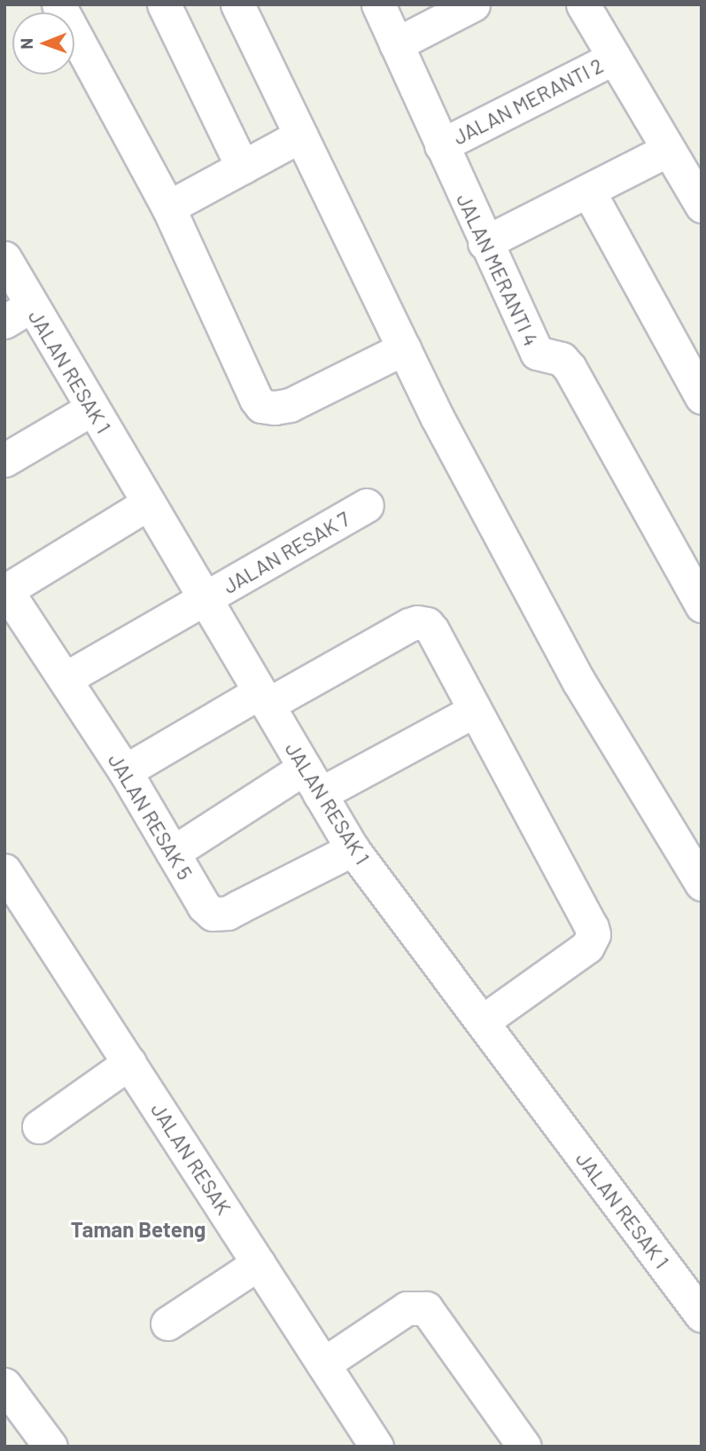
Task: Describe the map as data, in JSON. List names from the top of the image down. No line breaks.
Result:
{"streets":{"street":["JALAN MERANTI 2","JALAN MERANTI 4","JALAN RESAK 1","JALAN RESAK 7","JALAN RESAK 5","JALAN RESAK"]},"crossings":[["JALAN MERANTI 2","JALAN MERANTI 4"],["JALAN RESAK 1","JALAN RESAK 7"],["JALAN RESAK 1","JALAN RESAK 5"],["JALAN RESAK 7","JALAN RESAK 5"]],"districts":["Taman Beteng"],"north":"left"}
